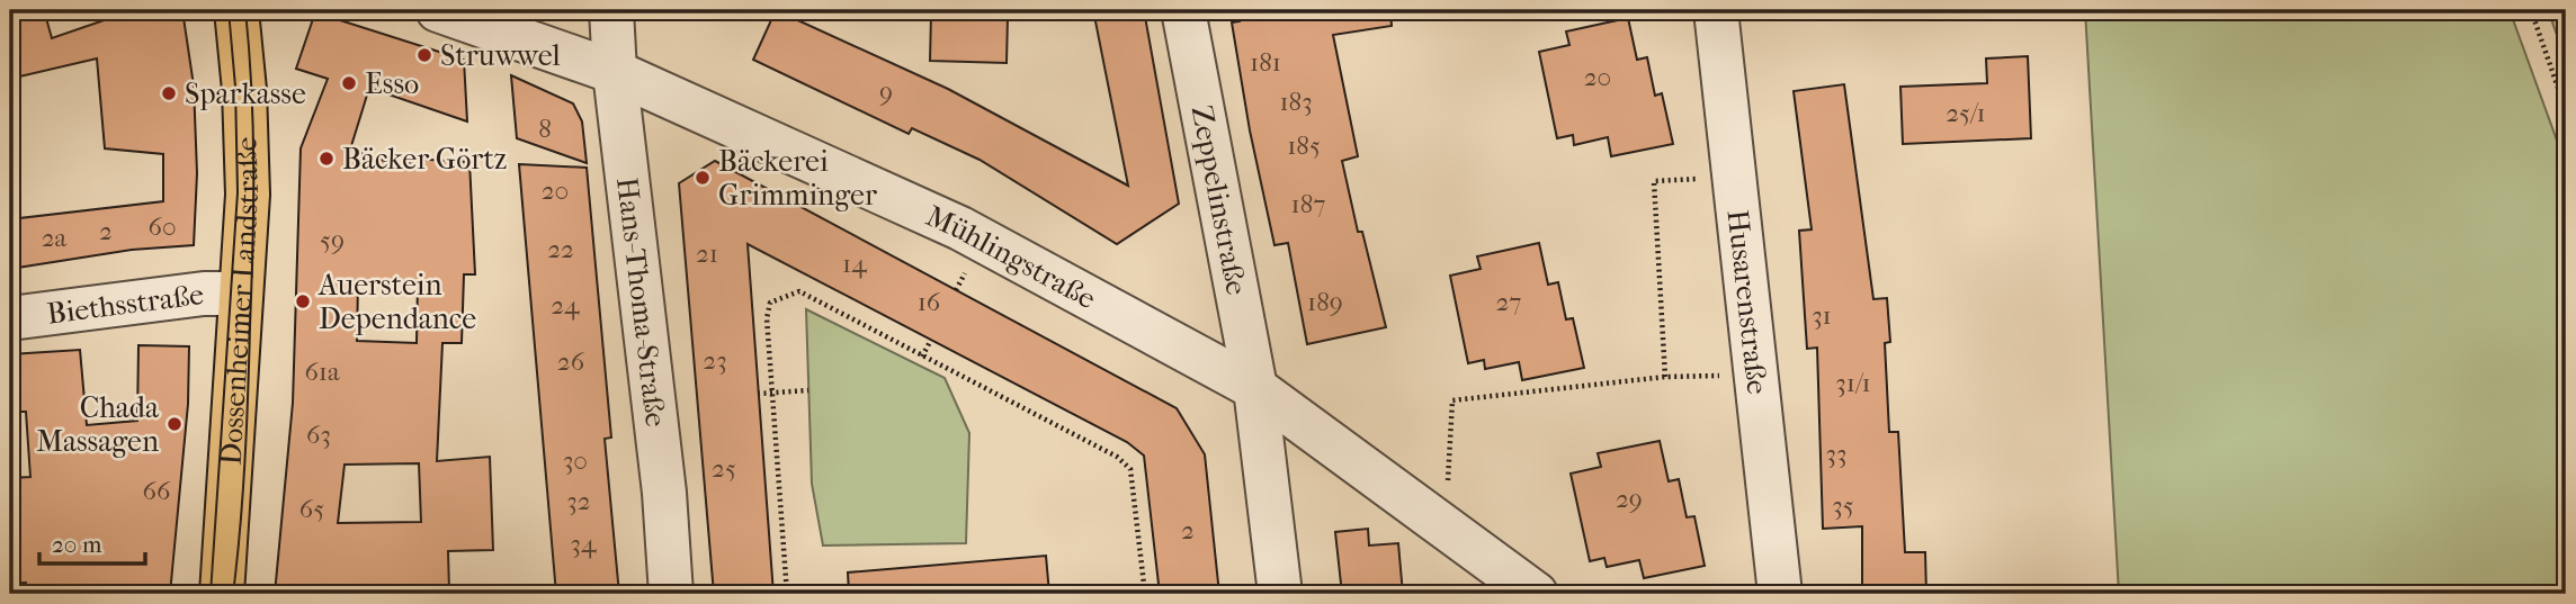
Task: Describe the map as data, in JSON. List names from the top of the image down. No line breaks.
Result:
{"streets":{"main road":["Dossenheimer Landstraße"],"street":["Zeppelinstraße","Mühlingstraße","Hans-Thoma-Straße","Husarenstraße","Biethsstraße"]},"crossings":[["Zeppelinstraße","Mühlingstraße"],["Mühlingstraße","Hans-Thoma-Straße"],["Dossenheimer Landstraße","Biethsstraße"]],"places":["Struwwel","Esso","Sparkasse","Bäcker Görtz","Bäckerei Grimminger","Auerstein Dependance","Chada Massagen"],"house_numbers":["181","20","9","183","25/1","8","185","20","187","60","2","2a","59","22","21","14","16","189","27","24","31","23","26","61a","31/1","63","33","30","25","66","29","32","35","65","2","34"],"scale_bar":"20 m"}
